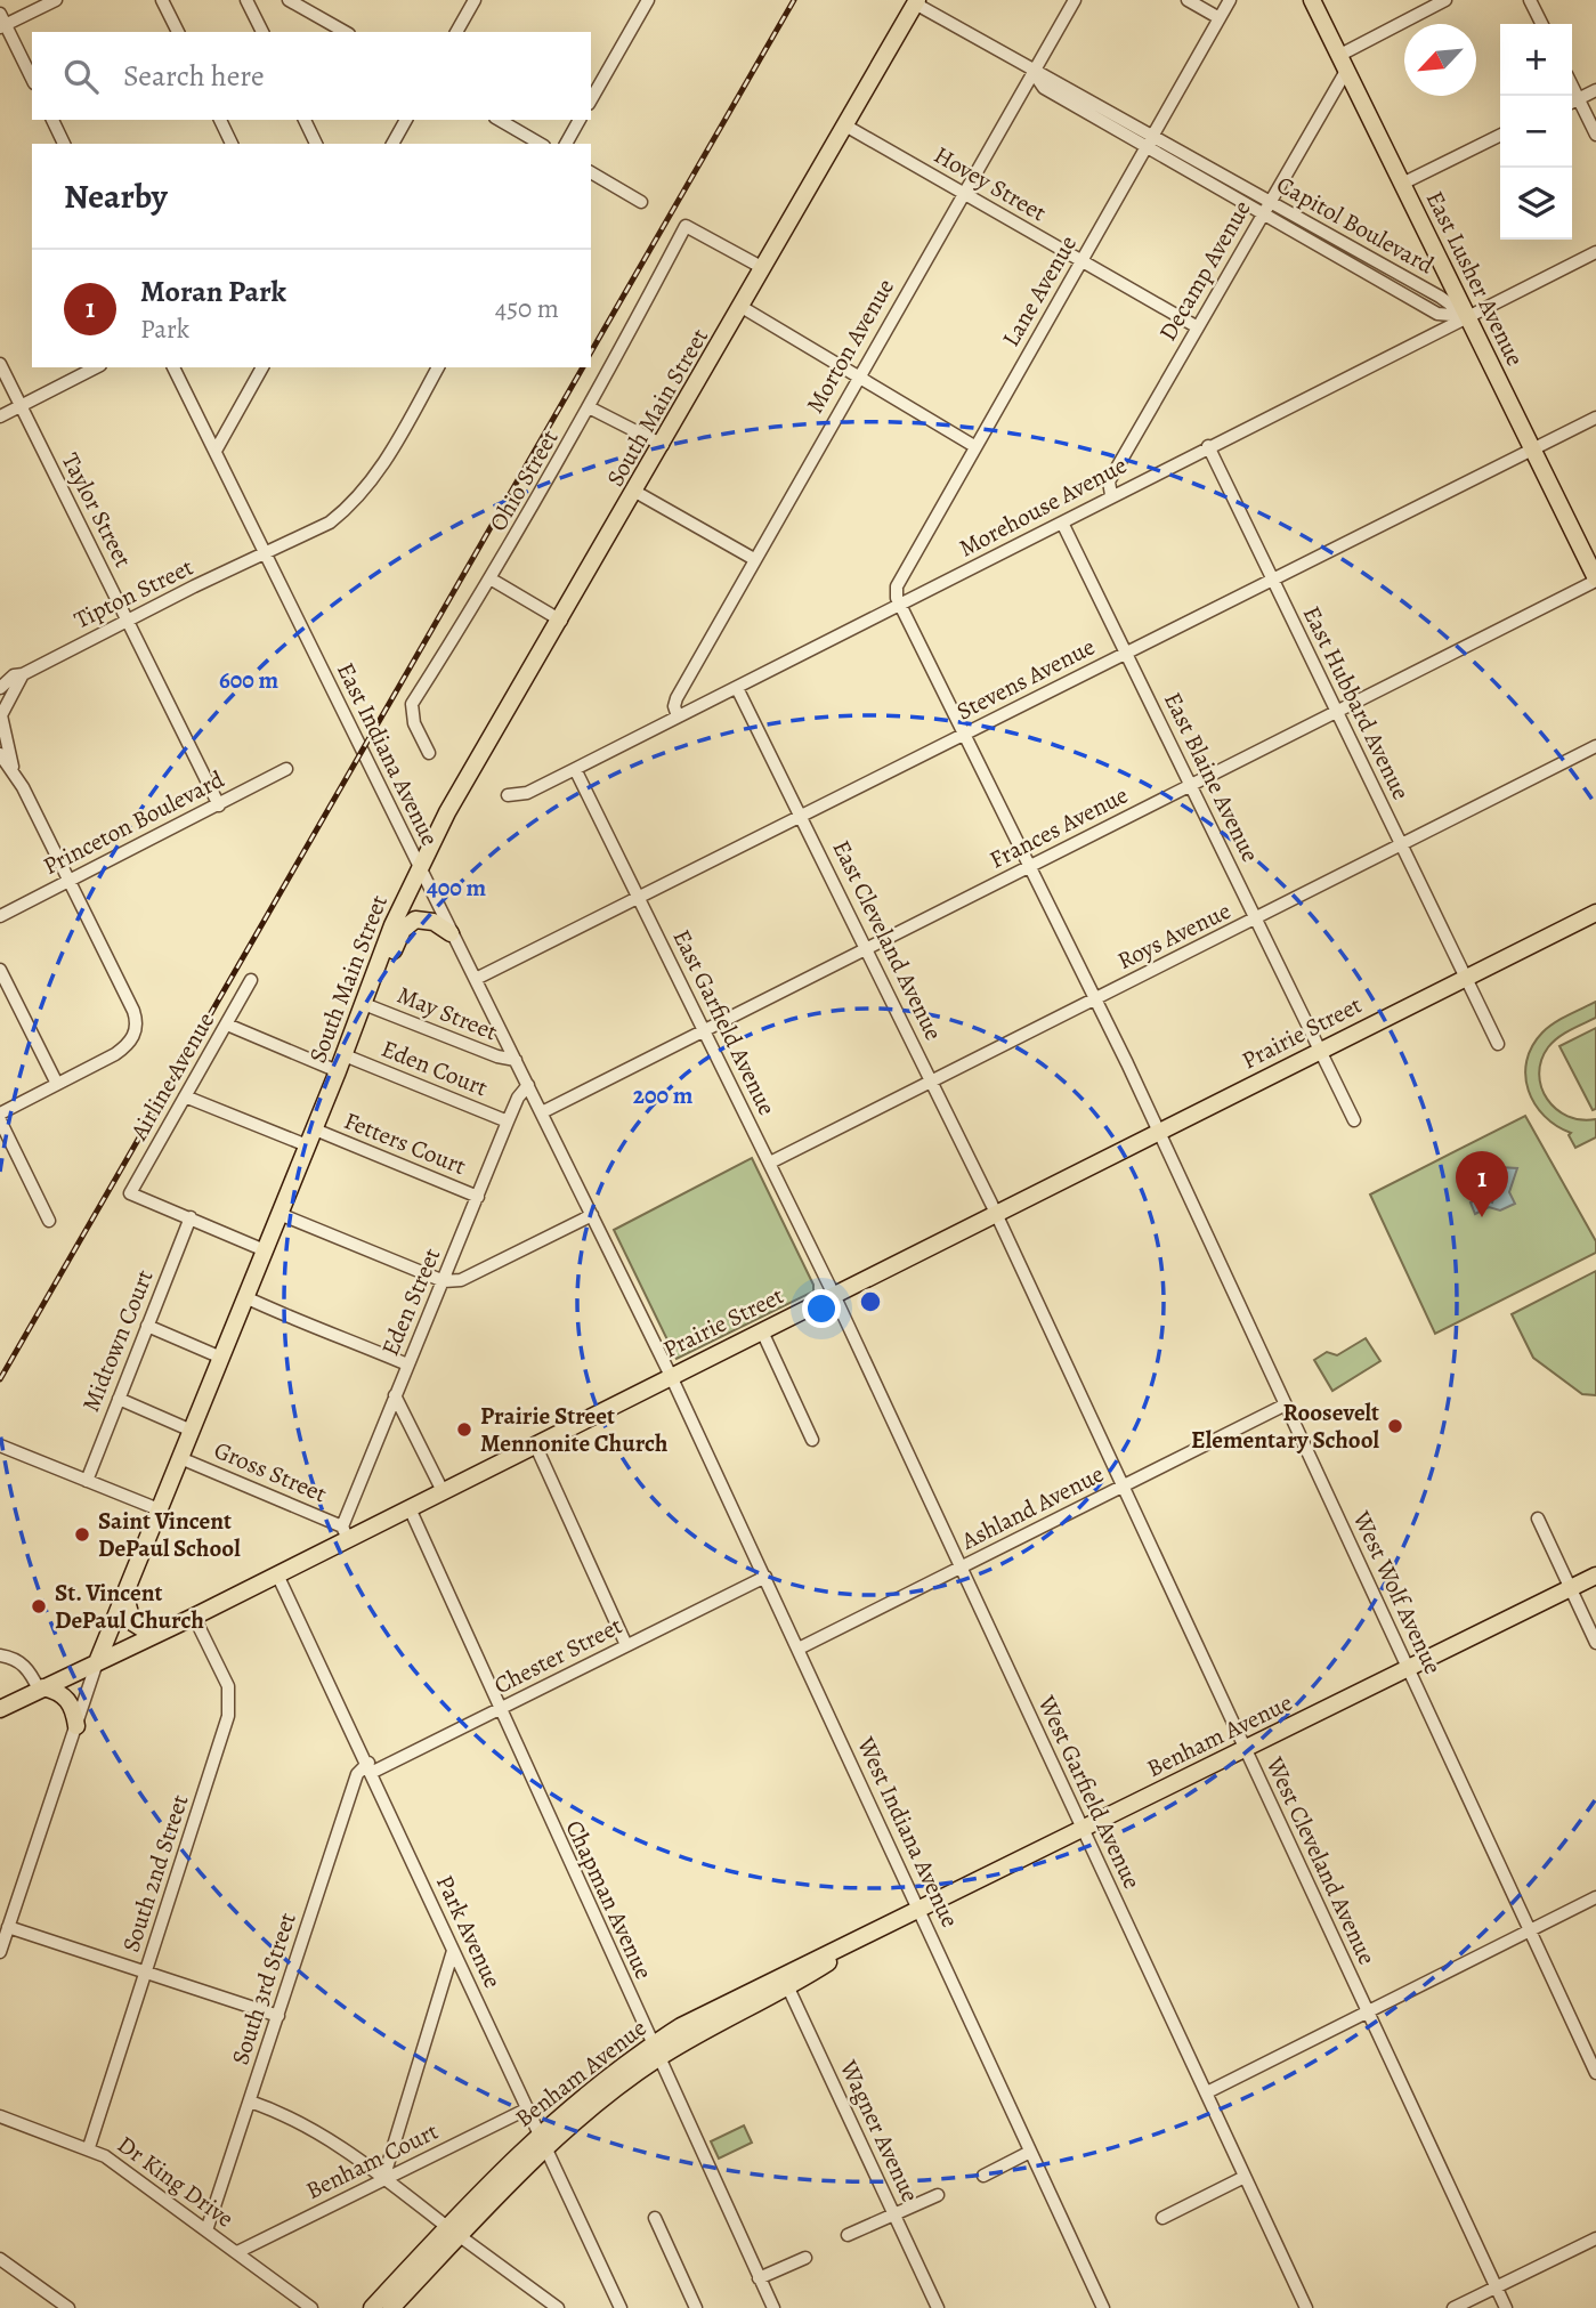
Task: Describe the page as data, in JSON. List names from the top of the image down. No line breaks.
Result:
{"streets":{"main road":["East Lusher Avenue","South Main Street","Prairie Street","Benham Avenue"],"street":["Hovey Street","Capitol Boulevard","Decamp Avenue","Lane Avenue","Morton Avenue","Ohio Street","Morehouse Avenue","Taylor Street","Tipton Street","Stevens Avenue","East Hubbard Avenue","East Indiana Avenue","East Blaine Avenue","Princeton Boulevard","Frances Avenue","Roys Avenue","East Cleveland Avenue","May Street","East Garfield Avenue","Eden Court","Airline Avenue","Fetters Court","Eden Street","Midtown Court","Gross Street","Ashland Avenue","West Wolf Avenue","Chester Street","West Garfield Avenue","West Indiana Avenue","West Cleveland Avenue","South 2nd Street","Chapman Avenue","Park Avenue","South 3rd Street","Wagner Avenue","Benham Court","Dr King Drive"]},"crossings":[["Hovey Street","Decamp Avenue"],["Hovey Street","Lane Avenue"],["Hovey Street","Morton Avenue"],["Hovey Street","South Main Street"],["Capitol Boulevard","Decamp Avenue"],["Capitol Boulevard","East Lusher Avenue"],["Capitol Boulevard","Lane Avenue"],["Capitol Boulevard","Morton Avenue"],["Capitol Boulevard","South Main Street"],["Capitol Boulevard","Morehouse Avenue"],["Decamp Avenue","East Lusher Avenue"],["Decamp Avenue","Morehouse Avenue"],["East Lusher Avenue","Morehouse Avenue"],["East Lusher Avenue","Stevens Avenue"],["East Lusher Avenue","Frances Avenue"],["Lane Avenue","Morehouse Avenue"],["Lane Avenue","West Wolf Avenue"],["Morton Avenue","Morehouse Avenue"],["South Main Street","Ohio Street"],["South Main Street","East Indiana Avenue"],["South Main Street","May Street"],["South Main Street","Prairie Street"],["South Main Street","Eden Court"],["South Main Street","Fetters Court"],["South Main Street","Gross Street"],["Morehouse Avenue","East Hubbard Avenue"],["Morehouse Avenue","East Blaine Avenue"],["Morehouse Avenue","East Cleveland Avenue"],["Morehouse Avenue","East Garfield Avenue"],["Morehouse Avenue","West Wolf Avenue"],["Taylor Street","Tipton Street"],["Taylor Street","Princeton Boulevard"],["Tipton Street","East Indiana Avenue"],["Stevens Avenue","East Hubbard Avenue"],["Stevens Avenue","East Indiana Avenue"],["Stevens Avenue","East Blaine Avenue"],["Stevens Avenue","East Cleveland Avenue"],["Stevens Avenue","East Garfield Avenue"],["Stevens Avenue","West Wolf Avenue"],["East Hubbard Avenue","Frances Avenue"],["East Hubbard Avenue","Roys Avenue"],["East Hubbard Avenue","Prairie Street"],["East Indiana Avenue","Frances Avenue"],["East Indiana Avenue","May Street"],["East Indiana Avenue","Prairie Street"],["East Indiana Avenue","Eden Street"],["East Indiana Avenue","West Indiana Avenue"],["East Blaine Avenue","Frances Avenue"],["East Blaine Avenue","Roys Avenue"],["East Blaine Avenue","Prairie Street"],["Frances Avenue","East Cleveland Avenue"],["Frances Avenue","East Garfield Avenue"],["Frances Avenue","West Wolf Avenue"],["Roys Avenue","East Cleveland Avenue"],["Roys Avenue","East Garfield Avenue"],["Roys Avenue","West Wolf Avenue"],["East Cleveland Avenue","Prairie Street"],["East Cleveland Avenue","West Cleveland Avenue"],["East Garfield Avenue","Prairie Street"],["East Garfield Avenue","West Garfield Avenue"],["Prairie Street","Eden Street"],["Prairie Street","Gross Street"],["Prairie Street","West Wolf Avenue"],["Prairie Street","West Garfield Avenue"],["Prairie Street","West Indiana Avenue"],["Prairie Street","West Cleveland Avenue"],["Prairie Street","South 2nd Street"],["Prairie Street","Chapman Avenue"],["Prairie Street","Park Avenue"],["Eden Court","Airline Avenue"],["Eden Court","Eden Street"],["Airline Avenue","Midtown Court"],["Fetters Court","Eden Street"],["Eden Street","Gross Street"],["Ashland Avenue","West Wolf Avenue"],["Ashland Avenue","West Garfield Avenue"],["Ashland Avenue","West Indiana Avenue"],["Ashland Avenue","West Cleveland Avenue"],["West Wolf Avenue","Benham Avenue"],["Chester Street","West Indiana Avenue"],["Chester Street","Chapman Avenue"],["Chester Street","Park Avenue"],["Chester Street","South 3rd Street"],["Benham Avenue","West Garfield Avenue"],["Benham Avenue","West Indiana Avenue"],["Benham Avenue","West Cleveland Avenue"],["Benham Avenue","Chapman Avenue"],["Benham Avenue","Park Avenue"],["Benham Avenue","Wagner Avenue"],["South 2nd Street","Dr King Drive"],["Park Avenue","South 3rd Street"],["Park Avenue","Benham Court"],["South 3rd Street","Dr King Drive"],["Benham Court","Dr King Drive"]],"places":["Roosevelt Elementary School","Prairie Street Mennonite Church","Saint Vincent DePaul School","St. Vincent DePaul Church"],"north":"bottom left","page":{"map_buttons":["+","−"],"search":"Search here","heading":"Nearby","list":[{"mark":"1","name":"Moran Park","note":"Park","value":"450 m"}],"pins":"1"},"rings":["600 m","400 m","200 m"]}
